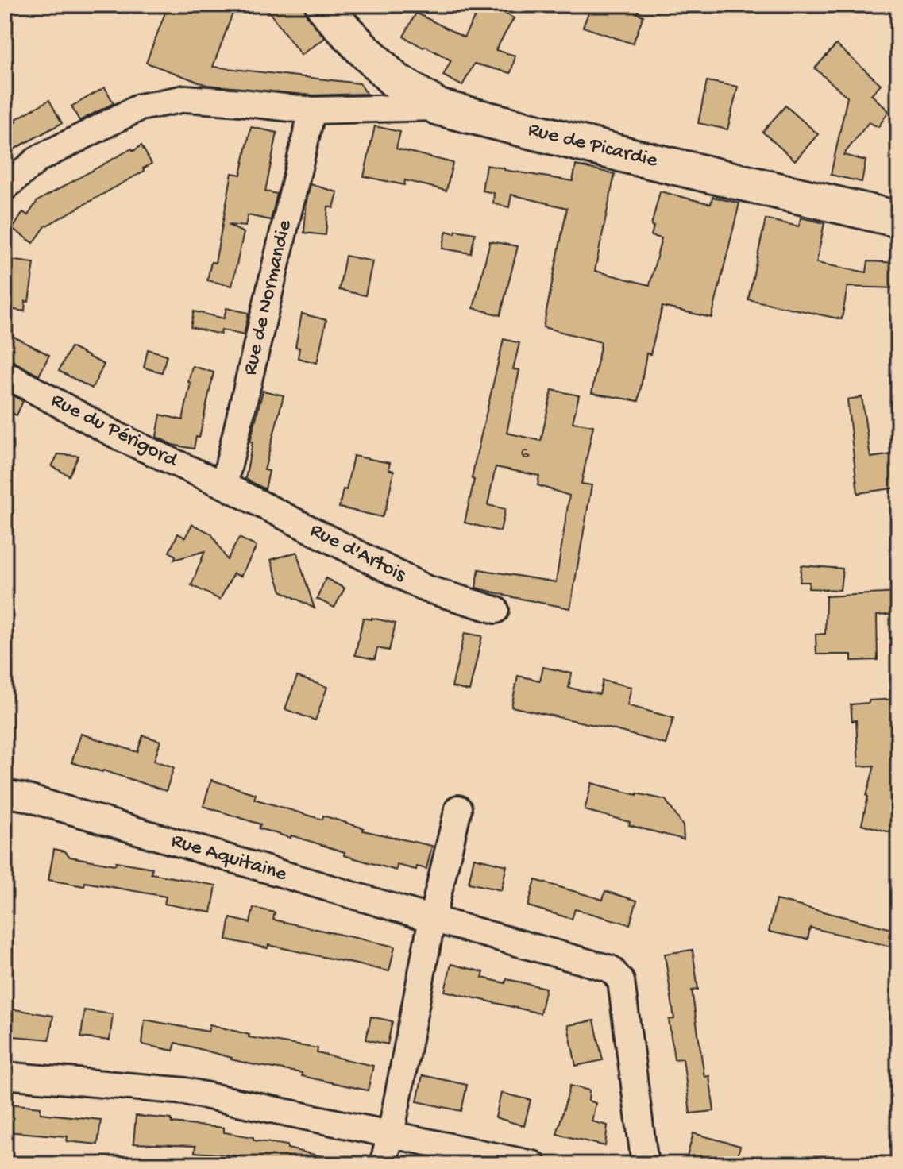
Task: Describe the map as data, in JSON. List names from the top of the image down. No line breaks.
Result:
{"streets":{"street":["Rue de Picardie","Rue de Normandie","Rue du Périgord","Rue d'Artois","Rue Aquitaine"]},"crossings":[["Rue de Normandie","Rue du Périgord"],["Rue de Normandie","Rue d'Artois"],["Rue du Périgord","Rue d'Artois"]],"house_numbers":["6"]}
